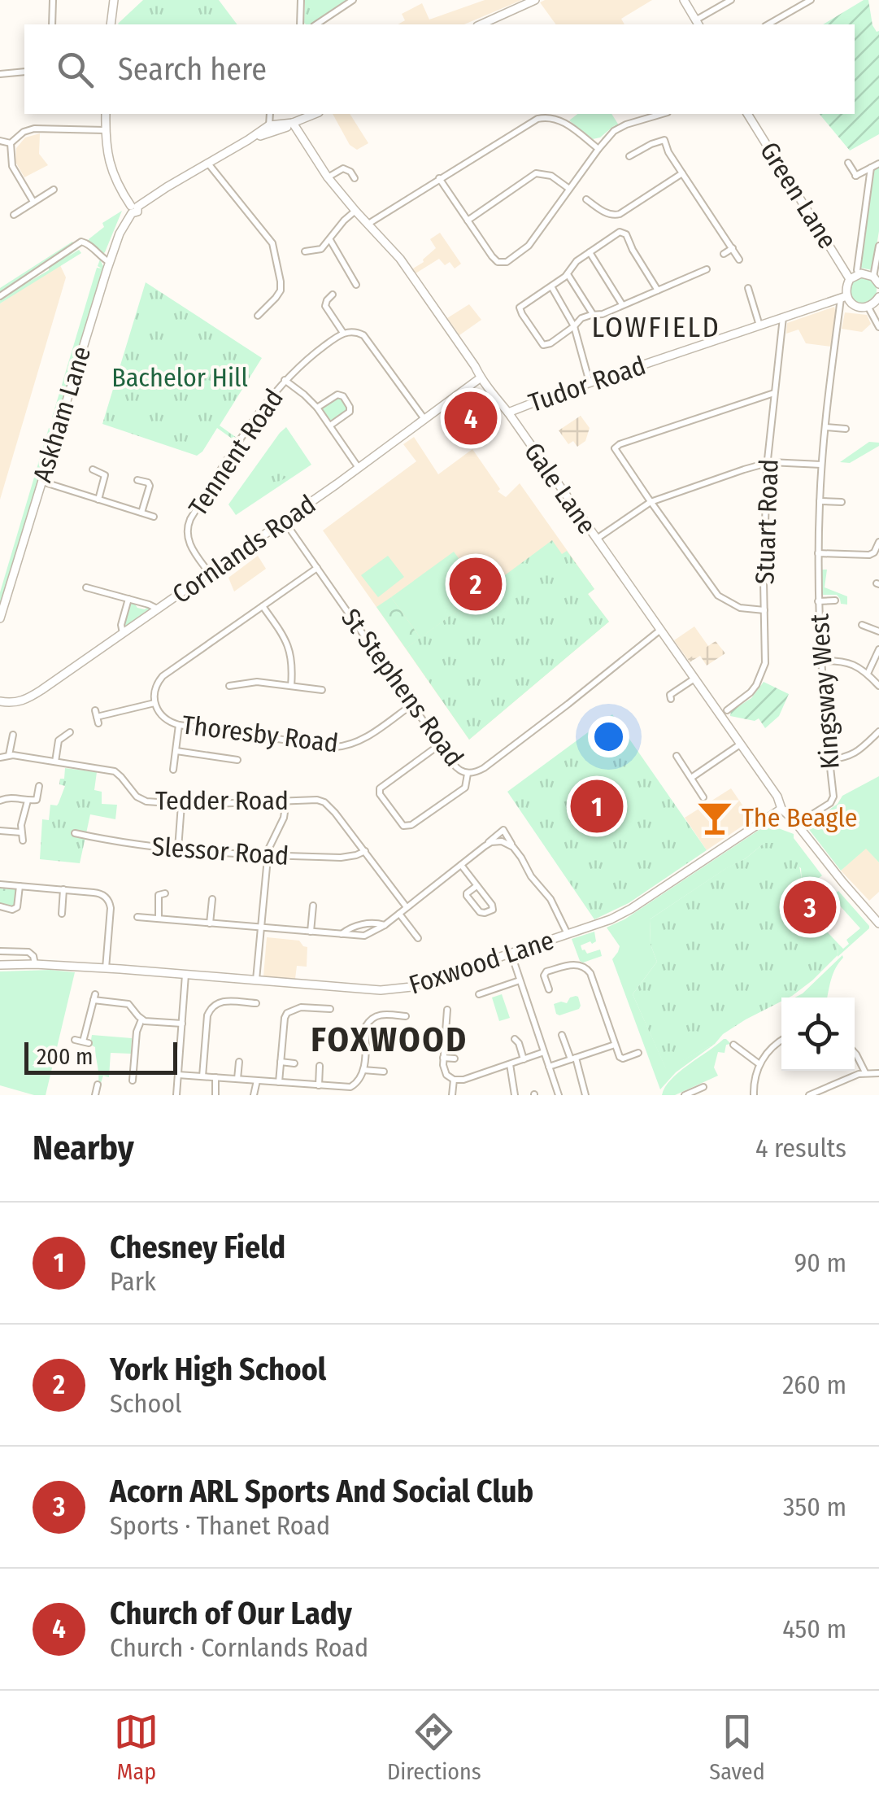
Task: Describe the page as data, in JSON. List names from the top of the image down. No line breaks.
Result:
{"streets":{"street":["Green Lane","Tudor Road","Askham Lane","Tennent Road","Gale Lane","Stuart Road","Cornlands Road","St Stephens Road","Kingsway West","Thoresby Road","Tedder Road","Slessor Road","Foxwood Lane"]},"crossings":[["Tudor Road","Gale Lane"],["Tudor Road","Stuart Road"],["Tudor Road","Kingsway West"],["Tennent Road","Cornlands Road"],["Gale Lane","Cornlands Road"],["Gale Lane","St Stephens Road"],["Gale Lane","Foxwood Lane"],["Cornlands Road","St Stephens Road"],["St Stephens Road","Thoresby Road"],["Tedder Road","Slessor Road"]],"districts":["LOWFIELD","FOXWOOD"],"parks":["Bachelor Hill"],"places":{"bar":["The Beagle"]},"scale_bar":"200 m","page":{"search":"Search here","pins":["4","2","1","3"],"scale":"200 m","heading":["Nearby","4 results"],"list":[{"mark":"1","name":"Chesney Field","note":"Park","value":"90 m"},{"mark":"2","name":"York High School","note":"School","value":"260 m"},{"mark":"3","name":"Acorn ARL Sports And Social Club","note":"Sports · Thanet Road","value":"350 m"},{"mark":"4","name":"Church of Our Lady","note":"Church · Cornlands Road","value":"450 m"}],"nav":["Map","Directions","Saved"]}}
